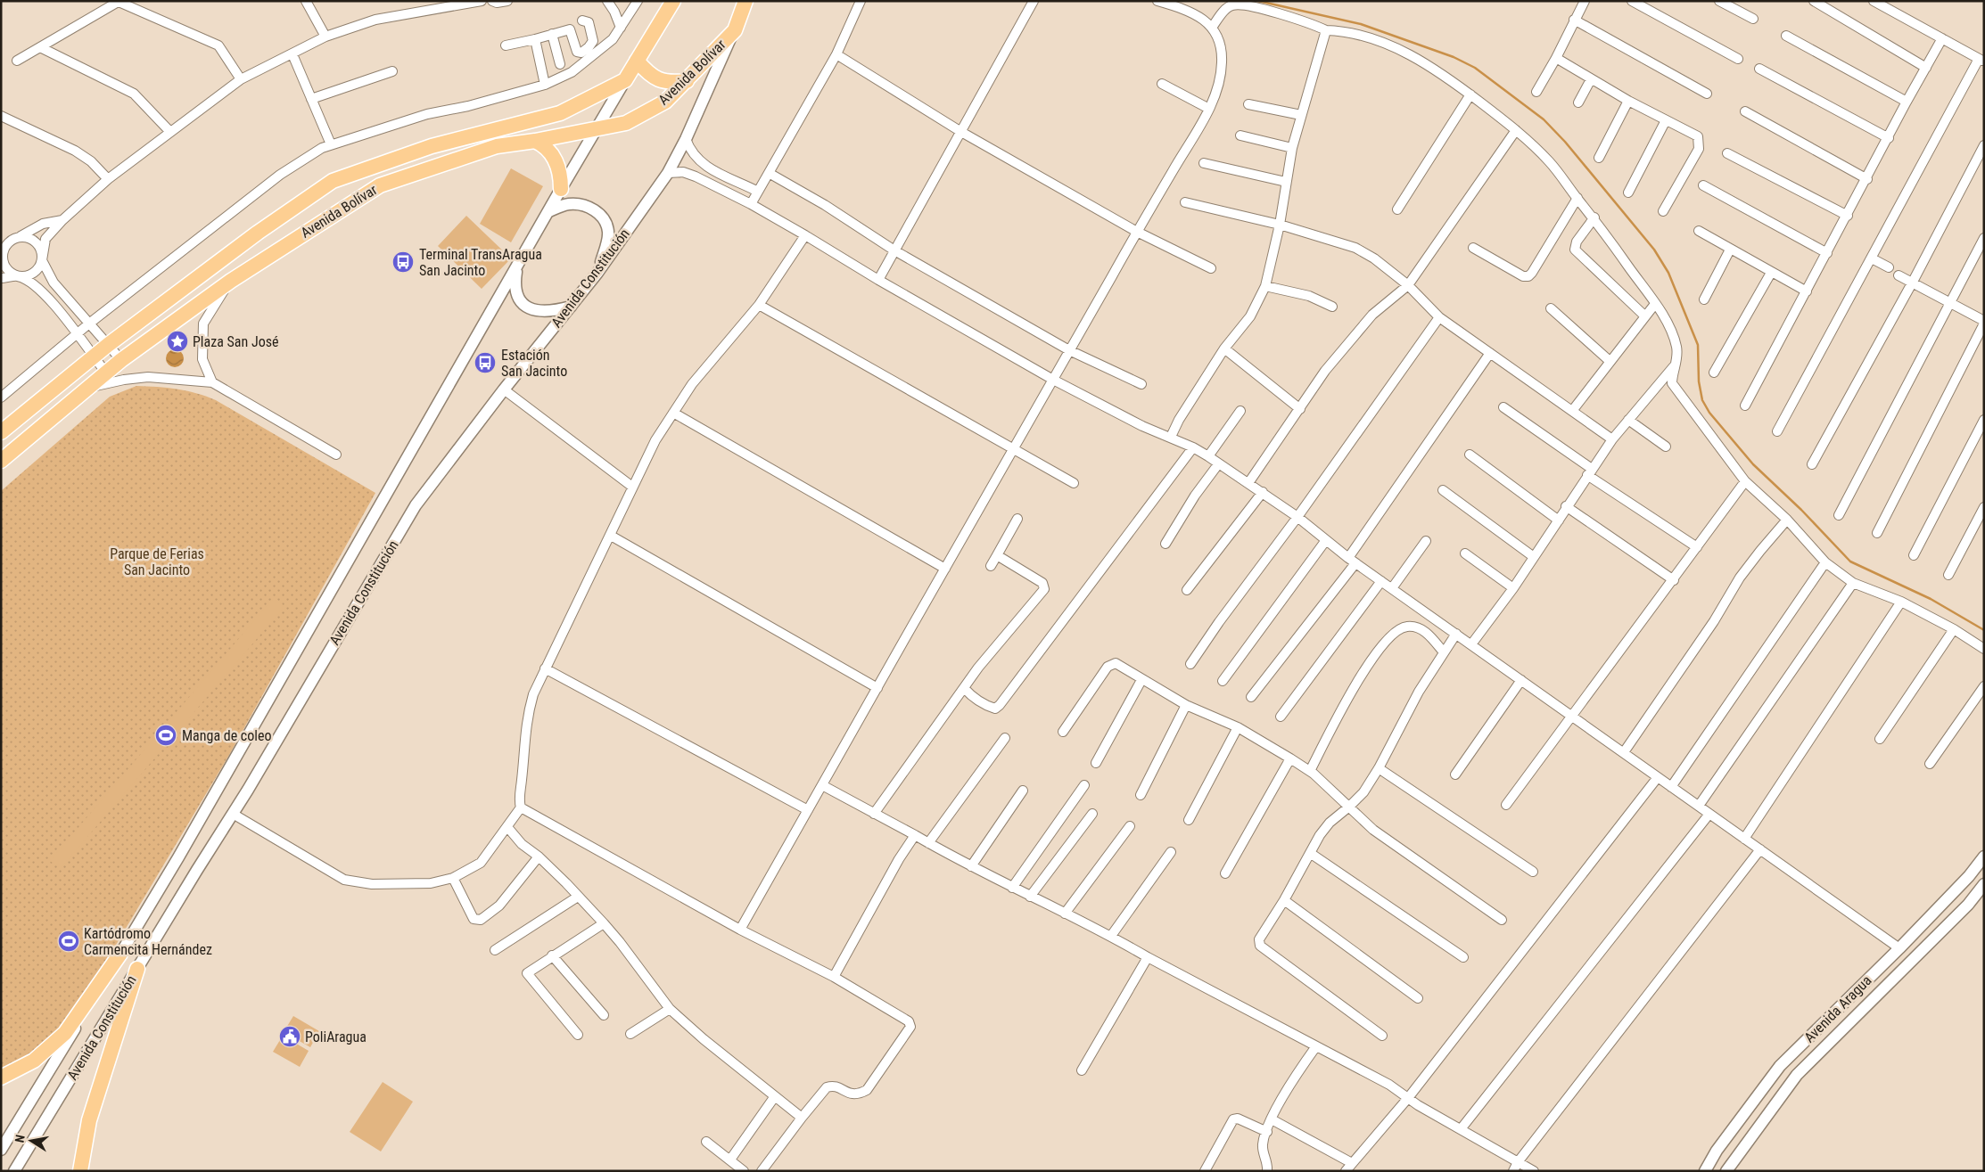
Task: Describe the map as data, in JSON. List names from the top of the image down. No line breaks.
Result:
{"streets":{"main road":["Avenida Bolívar"],"street":["Avenida Constitución","Avenida Aragua"]},"crossings":[["Avenida Bolívar","Avenida Constitución"]],"parks":["Parque de Ferias San Jacinto"],"places":{"bus stop":["Terminal TransAragua San Jacinto","Estación San Jacinto"],"place":["Plaza San José"],"sports":["Manga de coleo","Kartódromo Carmencita Hernández"],"public building":["PoliAragua"]},"north":"left"}
